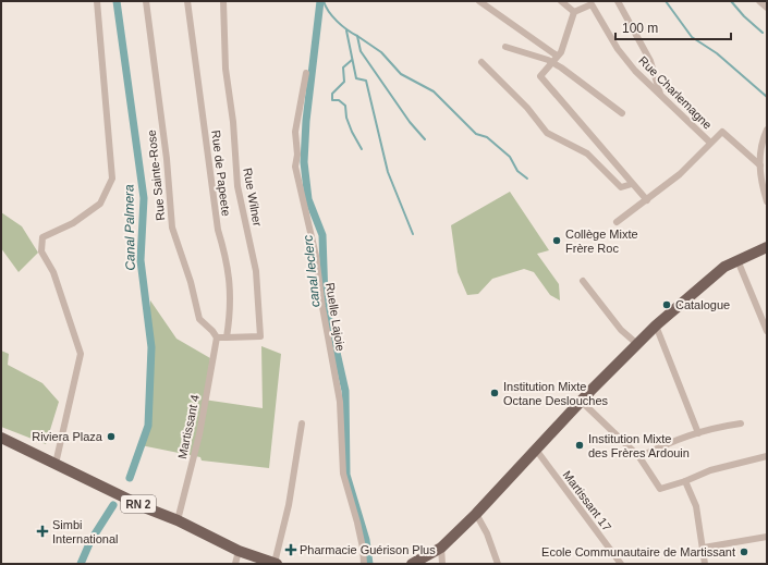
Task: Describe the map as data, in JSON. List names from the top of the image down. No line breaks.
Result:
{"streets":{"main road":["RN 2"],"street":["Rue Charlemagne","Rue de Papeete","Rue Sainte-Rose","Rue Wilner","Ruelle Lajoie","Martissant 4","Martissant 17"]},"crossings":[["Rue de Papeete","Rue Wilner"],["Rue Sainte-Rose","Martissant 4"],["Martissant 4","RN 2"]],"water":["Canal Palmera","canal leclerc"],"places":{"other":["Collège Mixte Frère Roc","Catalogue","Institution Mixte Octane Deslouches","Riviera Plaza","Institution Mixte des Frères Ardouin","Ecole Communautaire de Martissant"],"health":["Simbi International","Pharmacie Guérison Plus"]},"scale_bar":"100 m"}
